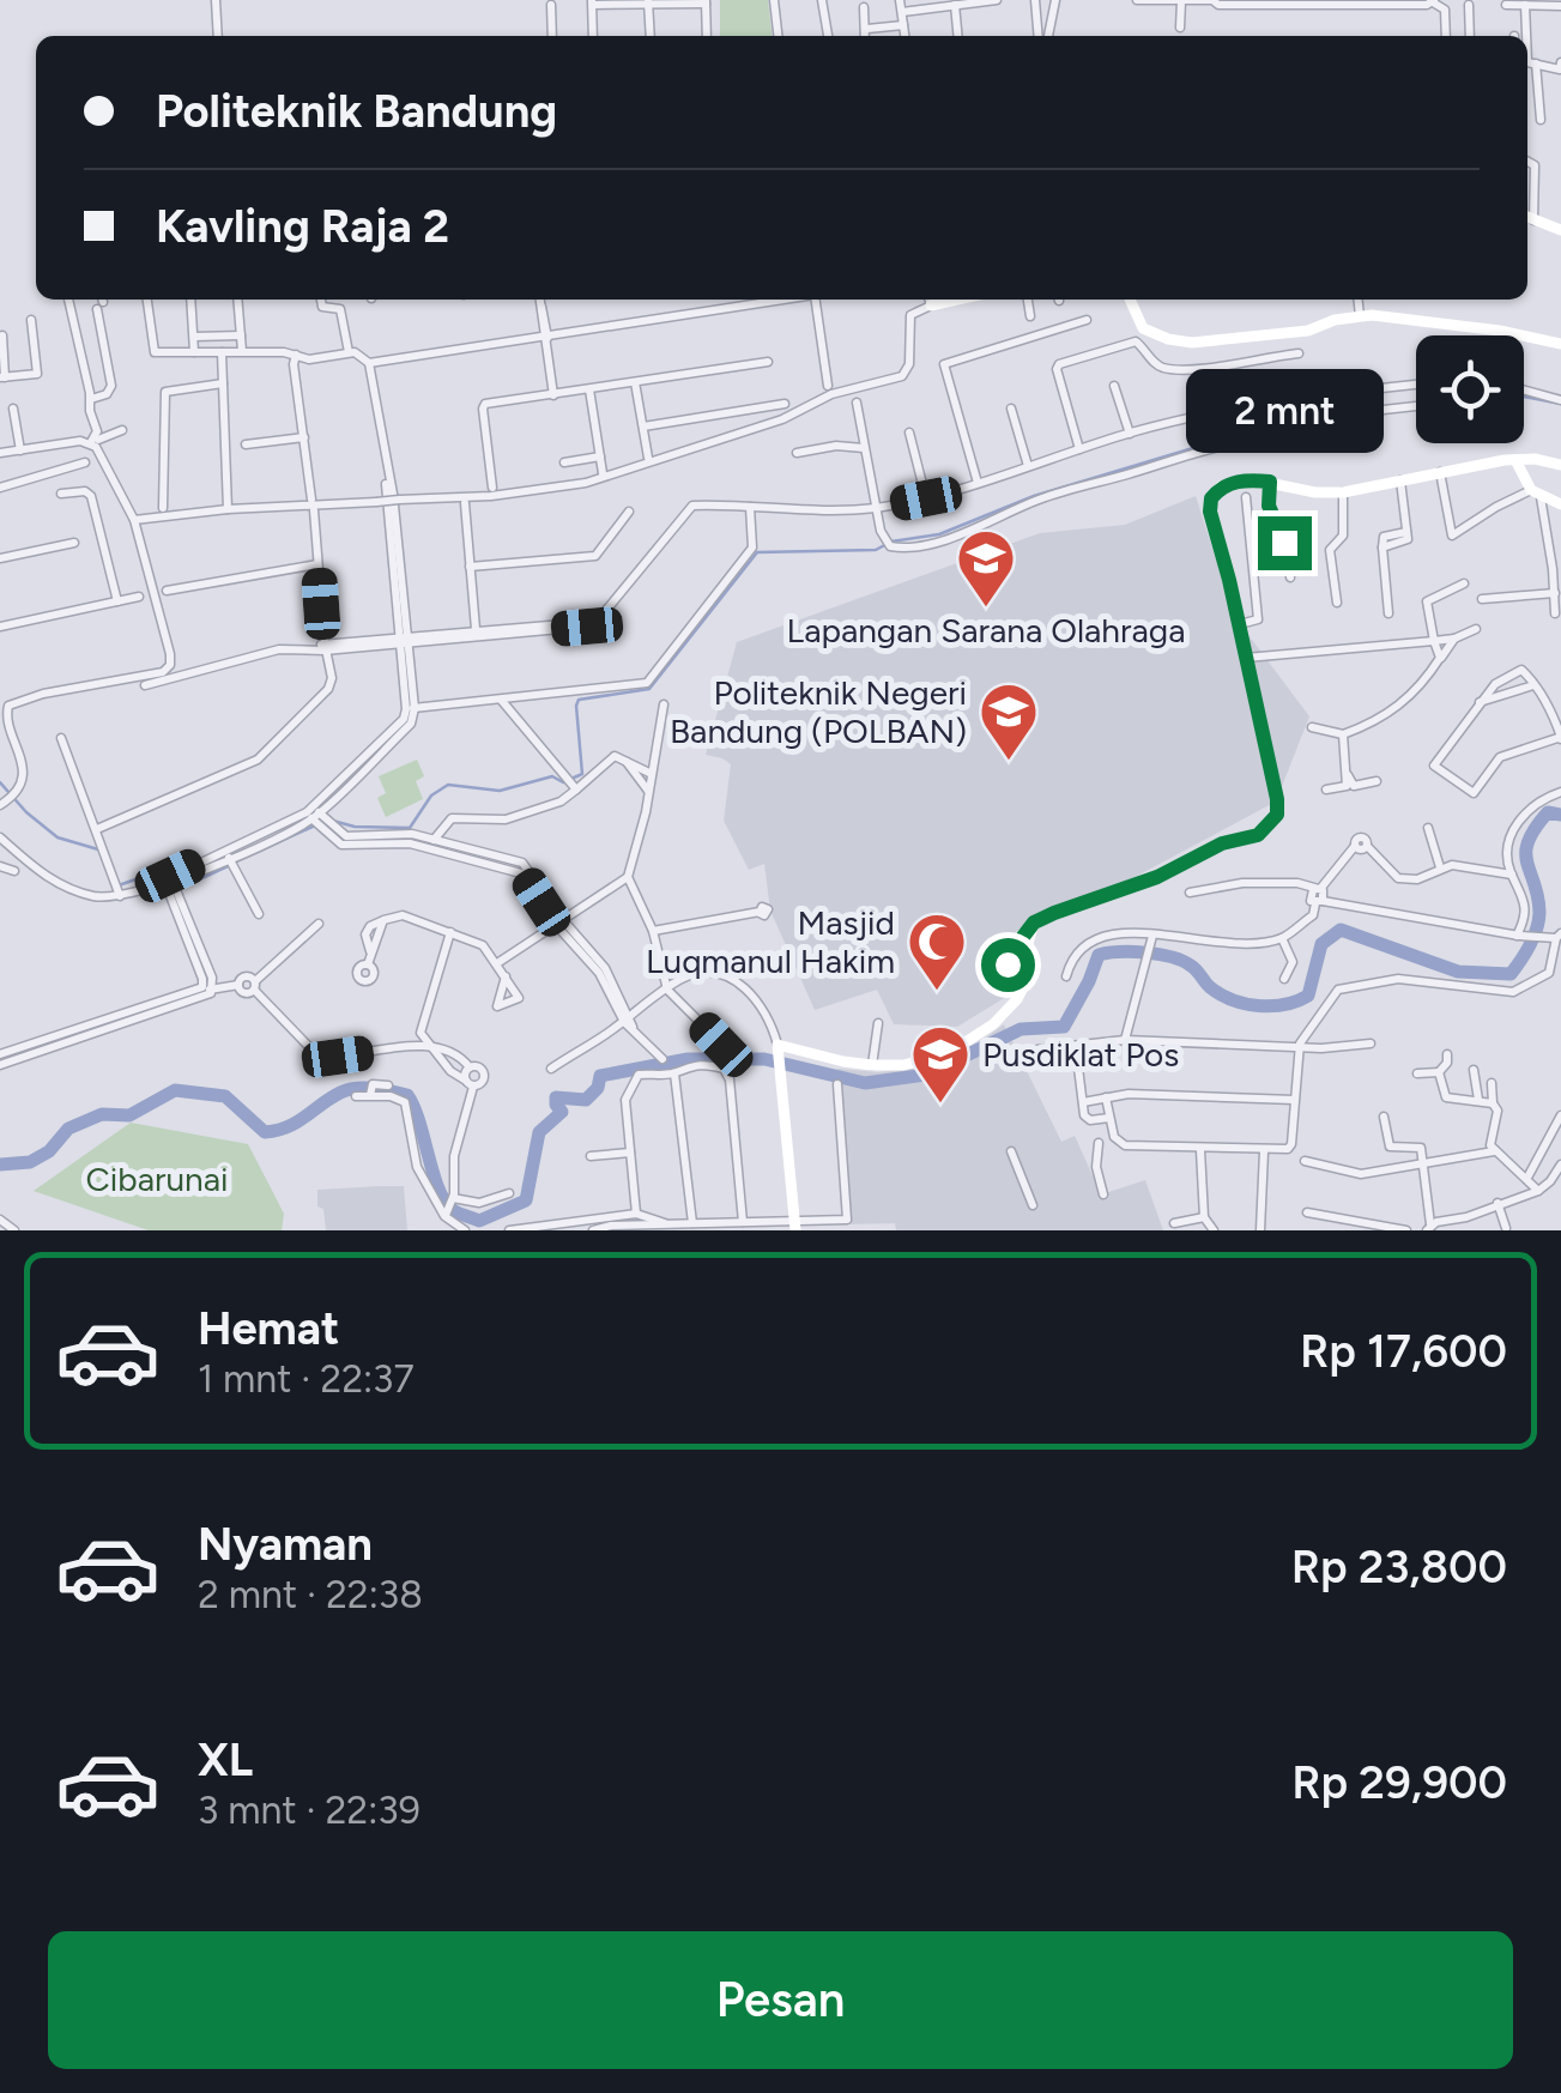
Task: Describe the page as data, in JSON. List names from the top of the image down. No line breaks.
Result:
{"parks":["Cibarunai"],"places":{"school or university":["Lapangan Sarana Olahraga","Politeknik Negeri Bandung (POLBAN)","Pusdiklat Pos"],"mosque":["Masjid Luqmanul Hakim"]},"page":{"banner":["Politeknik Bandung","Kavling Raja 2"],"bubble":"2 mnt","list":[{"name":"Hemat","note":"1 mnt · 22:37","value":"Rp 17,600"},{"name":"Nyaman","note":"2 mnt · 22:38","value":"Rp 23,800"},{"name":"XL","note":"3 mnt · 22:39","value":"Rp 29,900"}],"buttons":"Pesan"}}
